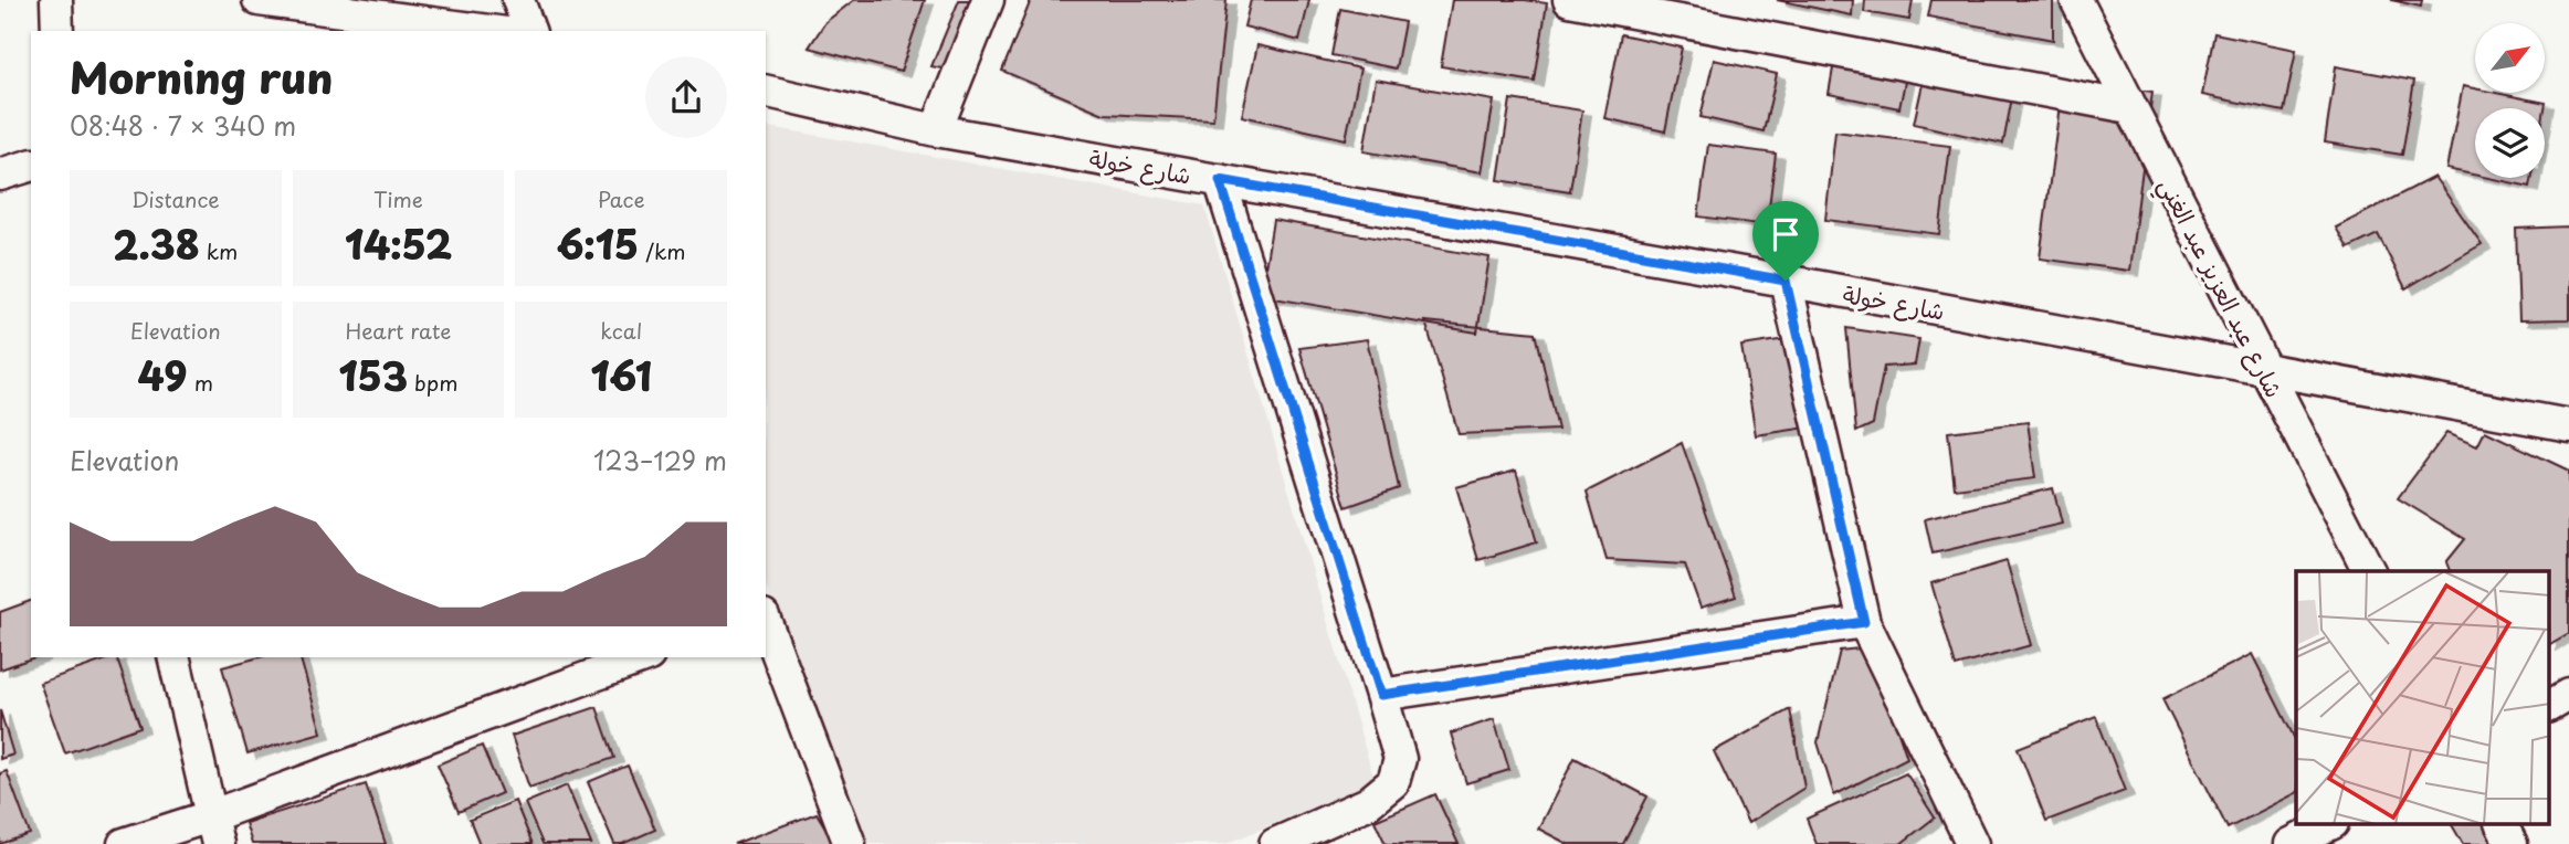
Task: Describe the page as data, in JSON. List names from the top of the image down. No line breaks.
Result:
{"streets":{"street":["شارع خولة","شارع عبد العزيز عبد الغني"]},"crossings":[["شارع خولة","شارع عبد العزيز عبد الغني"]],"north":"top right","page":{"heading":["Morning run","08:48 · 7 × 340 m"],"stats":[["Distance","2.38 km"],["Time","14:52"],["Pace","6:15 /km"],["Elevation","49 m"],["Heart rate","153 bpm"],["kcal","161"]],"chart":["Elevation","123–129 m"]}}
